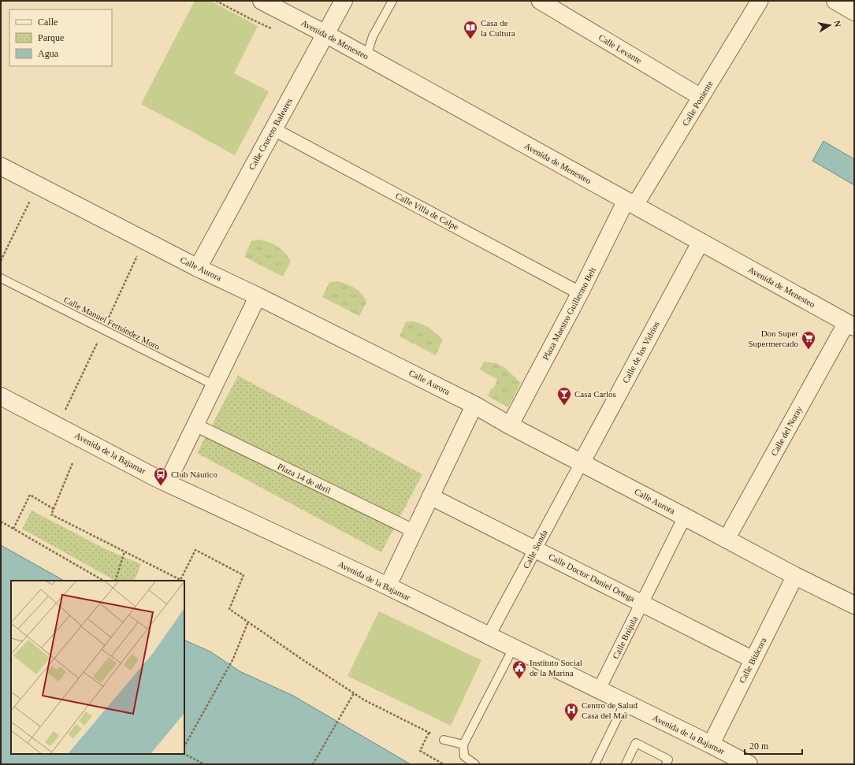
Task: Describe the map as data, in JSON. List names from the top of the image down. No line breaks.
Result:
{"streets":{"street":["Avenida de Menesteo","Calle Levante","Calle Poniente","Calle Crucero Baleares","Calle Villa de Calpe","Calle Aurora","Plaza Maestro Guillermo Belt","Calle de los Vidrios","Calle del Noray","Avenida de la Bajamar","Plaza 14 de abril","Calle Sonda","Calle Doctor Daniel Ortega","Calle Brújula","Calle Bitácora"],"lane":["Calle Manuel Fernández Moro"]},"crossings":[["Avenida de Menesteo","Calle Poniente"],["Avenida de Menesteo","Calle Crucero Baleares"],["Avenida de Menesteo","Plaza Maestro Guillermo Belt"],["Avenida de Menesteo","Calle de los Vidrios"],["Avenida de Menesteo","Calle del Noray"],["Calle Levante","Calle Poniente"],["Calle Poniente","Plaza Maestro Guillermo Belt"],["Calle Crucero Baleares","Calle Villa de Calpe"],["Calle Crucero Baleares","Calle Aurora"],["Calle Villa de Calpe","Plaza Maestro Guillermo Belt"],["Calle Aurora","Plaza Maestro Guillermo Belt"],["Calle Aurora","Calle de los Vidrios"],["Calle Aurora","Calle del Noray"],["Calle Aurora","Calle Sonda"],["Calle Aurora","Calle Brújula"],["Calle Aurora","Calle Bitácora"],["Calle de los Vidrios","Calle Sonda"],["Avenida de la Bajamar","Calle Sonda"],["Avenida de la Bajamar","Calle Brújula"],["Avenida de la Bajamar","Calle Bitácora"],["Calle Sonda","Calle Doctor Daniel Ortega"],["Calle Doctor Daniel Ortega","Calle Brújula"],["Calle Doctor Daniel Ortega","Calle Bitácora"]],"places":{"library":["Casa de la Cultura"],"supermarket":["Don Super Supermercado"],"bar":["Casa Carlos"],"bus stop":["Club Náutico"],"public building":["Instituto Social de la Marina"],"hospital":["Centro de Salud Casa del Mar"]},"legend":["Calle","Parque","Agua"],"scale_bar":"20 m","north":"right"}
